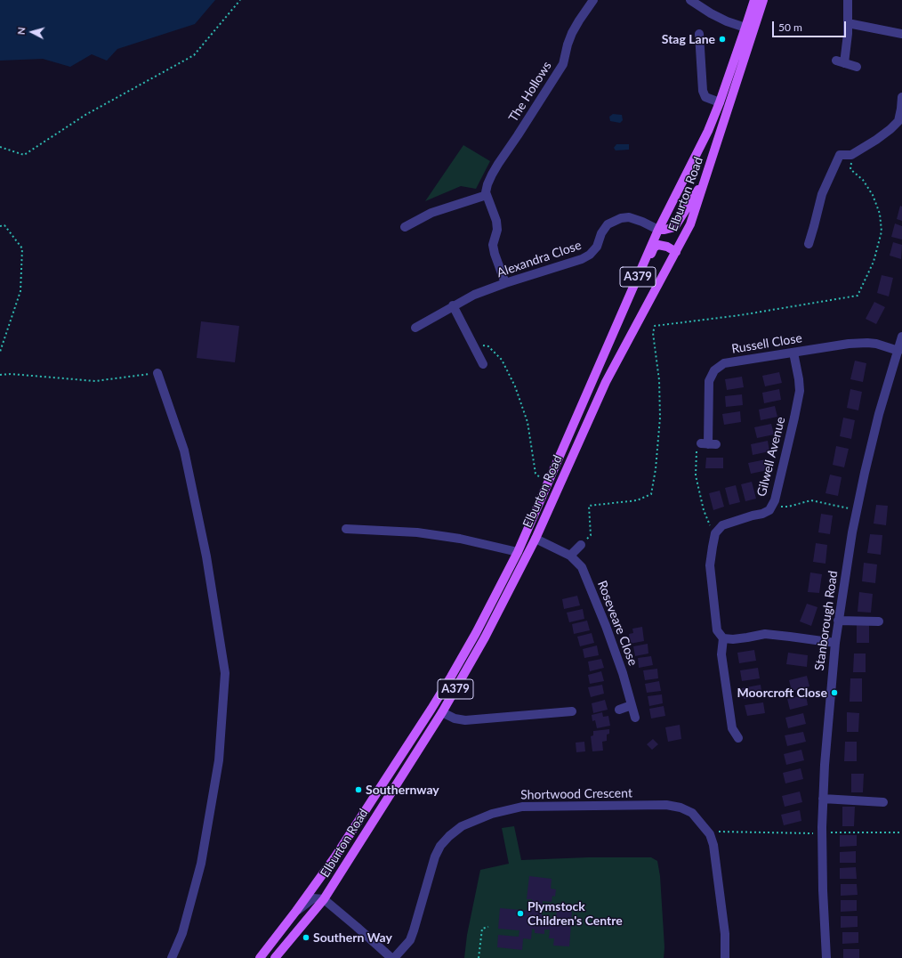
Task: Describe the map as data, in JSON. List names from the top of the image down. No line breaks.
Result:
{"streets":{"main road":["Elburton Road","A379"],"street":["The Hollows","Alexandra Close","Russell Close","Gilwell Avenue","Stanborough Road","Roseveare Close","Shortwood Crescent"]},"crossings":[["Elburton Road","Alexandra Close"],["Elburton Road","A379"],["Elburton Road","Roseveare Close"],["Alexandra Close","A379"],["Russell Close","Gilwell Avenue"],["Russell Close","Stanborough Road"]],"places":["Stag Lane","Moorcroft Close","Southernway","Plymstock Children's Centre","Southern Way"],"scale_bar":"50 m","north":"left"}
